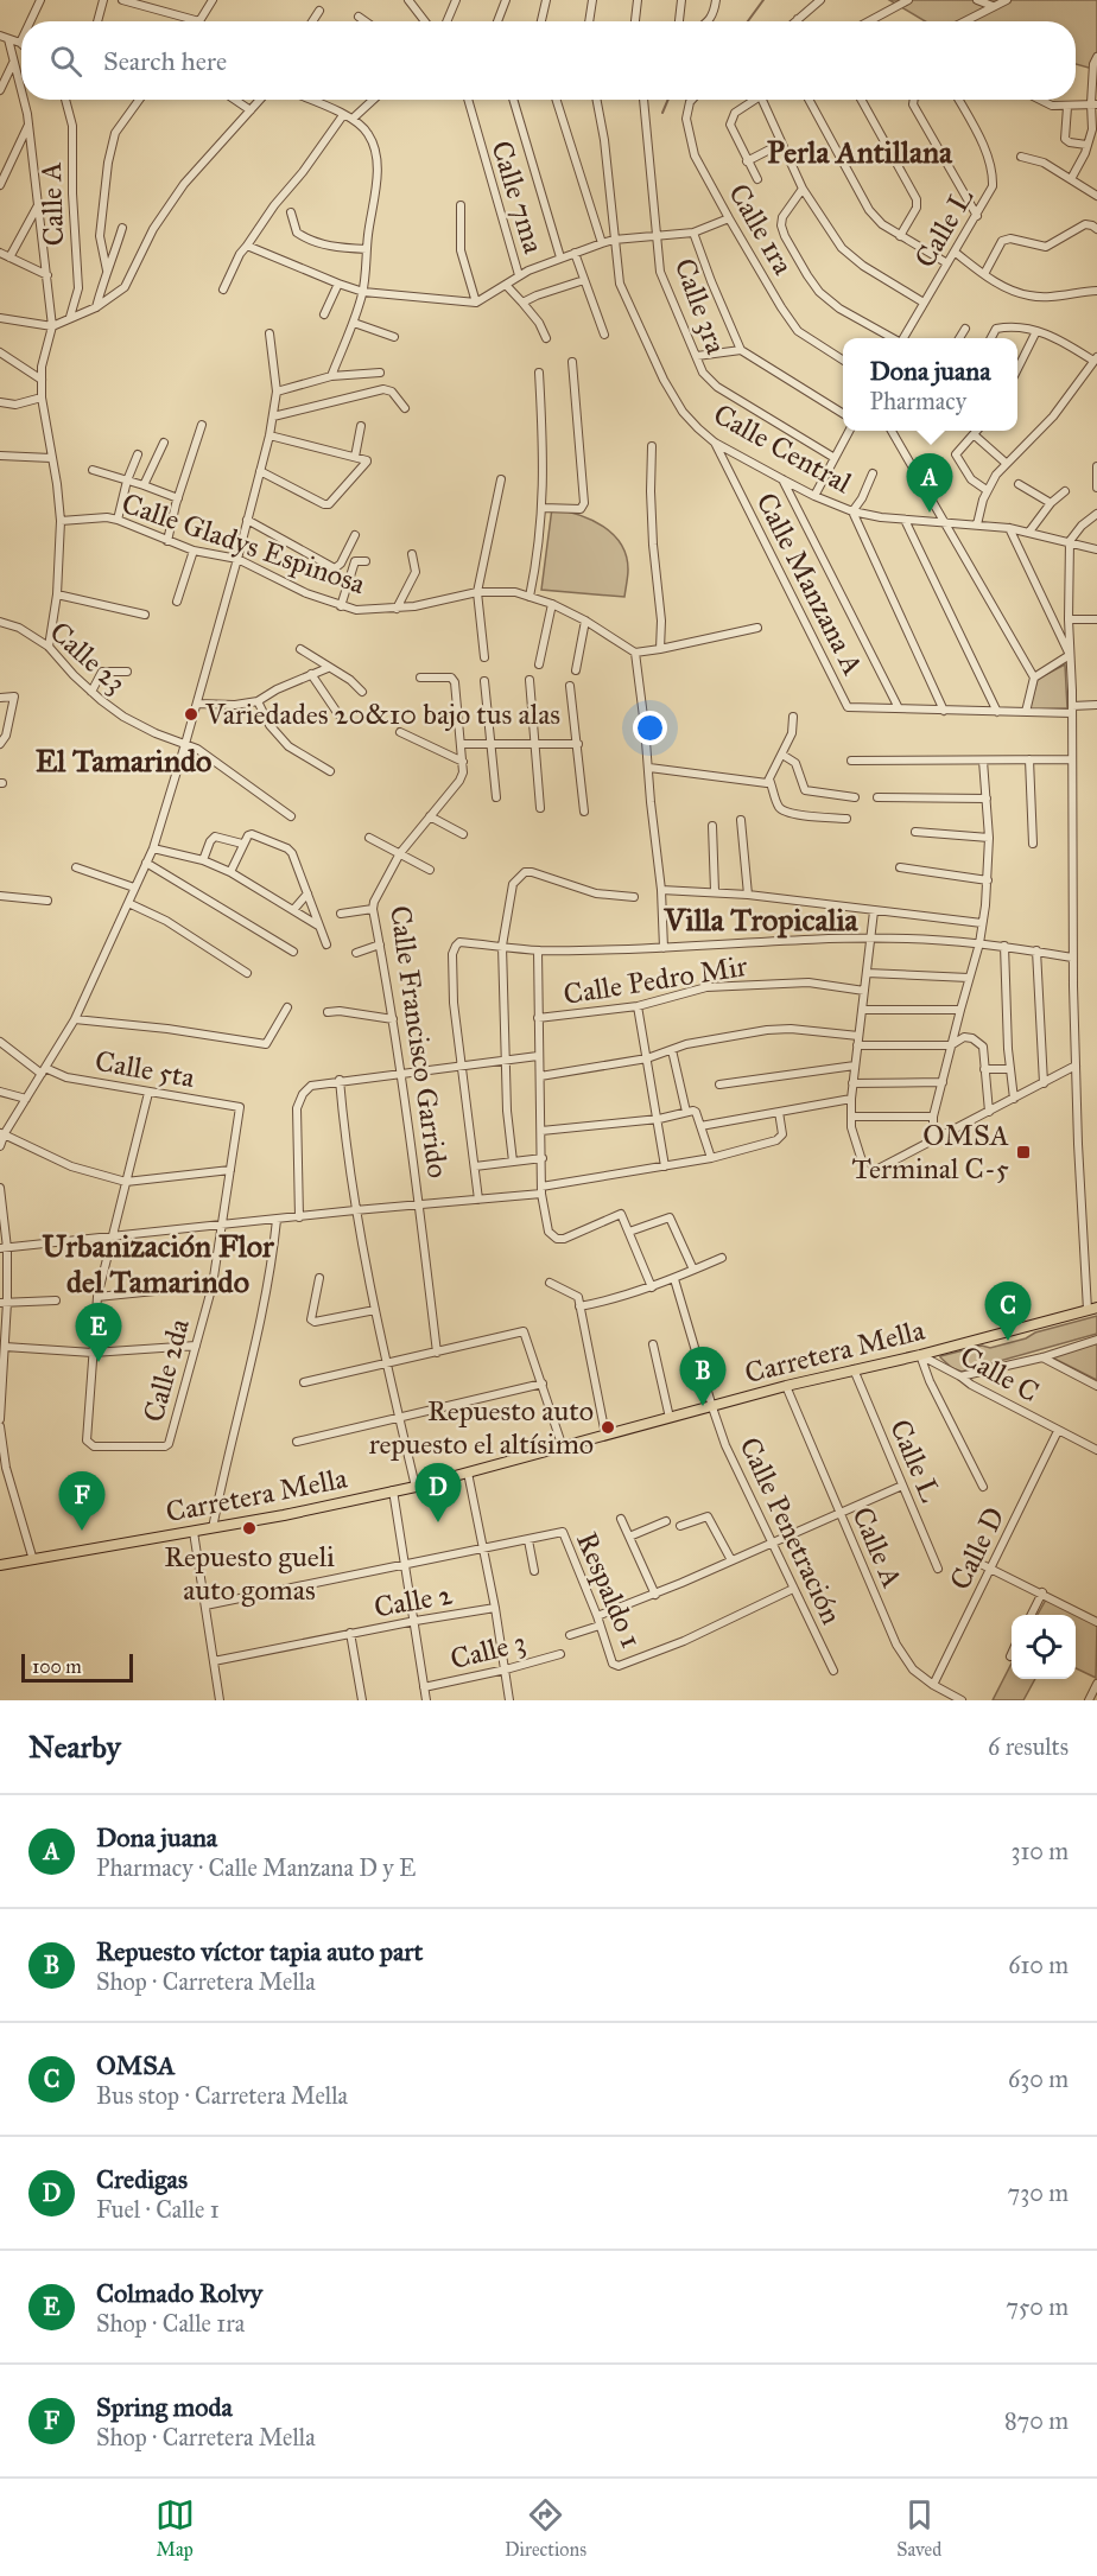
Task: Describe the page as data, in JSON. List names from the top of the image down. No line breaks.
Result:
{"streets":{"main road":["Carretera Mella"],"street":["Calle 7ma","Calle A","Calle L","Calle 1ra","Calle 3ra","Calle Central","Calle Gladys Espinosa","Calle Manzana A","Calle 23","Calle Pedro Mir","Calle Francisco Garrido","Calle 5ta","Calle 2da","Calle C","Calle Penetración","Calle D","Respaldo 1","Calle 2","Calle 3"]},"crossings":[["Calle A","Carretera Mella"],["Calle A","Calle D"],["Calle L","Carretera Mella"],["Calle Central","Calle Manzana A"],["Calle 5ta","Calle 2da"],["Carretera Mella","Calle C"],["Carretera Mella","Calle Penetración"],["Calle C","Calle D"],["Calle Penetración","Respaldo 1"]],"districts":["Perla Antillana","El Tamarindo","Villa Tropicalia","Urbanización Flor del Tamarindo"],"places":{"other":["Variedades 20&10 bajo tus alas","Repuesto auto repuesto el altísimo","Repuesto gueli auto gomas"],"transit":["OMSA Terminal C-5"]},"scale_bar":"100 m","page":{"search":"Search here","popup":["Dona juana","Pharmacy"],"pins":["A","C","E","B","D","F"],"scale":"100 m","heading":["Nearby","6 results"],"list":[{"mark":"A","name":"Dona juana","note":"Pharmacy · Calle Manzana D y E","value":"310 m"},{"mark":"B","name":"Repuesto víctor tapia auto part","note":"Shop · Carretera Mella","value":"610 m"},{"mark":"C","name":"OMSA","note":"Bus stop · Carretera Mella","value":"630 m"},{"mark":"D","name":"Credigas","note":"Fuel · Calle 1","value":"730 m"},{"mark":"E","name":"Colmado Rolvy","note":"Shop · Calle 1ra","value":"750 m"},{"mark":"F","name":"Spring moda","note":"Shop · Carretera Mella","value":"870 m"}],"nav":["Map","Directions","Saved"]}}
